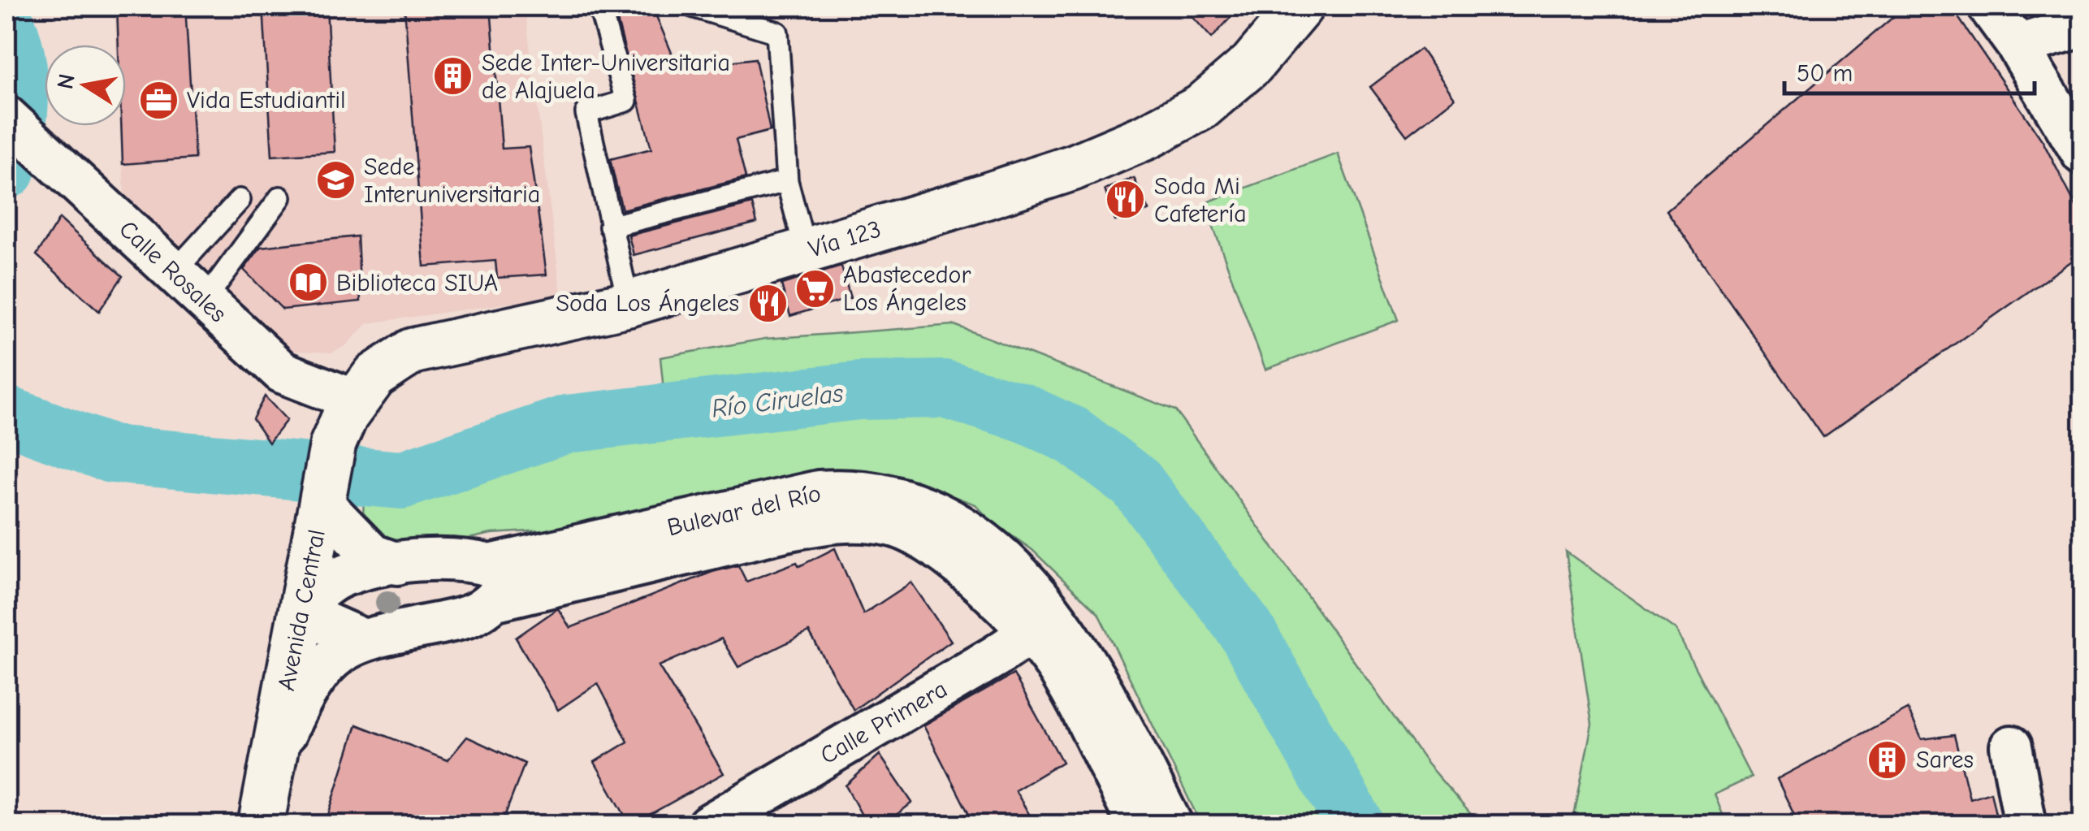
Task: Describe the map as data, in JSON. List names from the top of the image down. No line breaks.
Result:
{"streets":{"main road":["Vía 123","Avenida Central"],"street":["Calle Rosales","Bulevar del Río","Calle Primera"]},"crossings":[["Vía 123","Calle Rosales"],["Vía 123","Avenida Central"],["Calle Rosales","Avenida Central"],["Bulevar del Río","Avenida Central"],["Bulevar del Río","Calle Primera"]],"water":["Río Ciruelas"],"places":{"building":["Sede Inter-Universitaria de Alajuela","Sares"],"office":["Vida Estudiantil"],"school or university":["Sede Interuniversitaria"],"restaurant":["Soda Mi Cafetería","Soda Los Ángeles"],"library":["Biblioteca SIUA"],"supermarket":["Abastecedor Los Ángeles"]},"scale_bar":"50 m","north":"left"}
